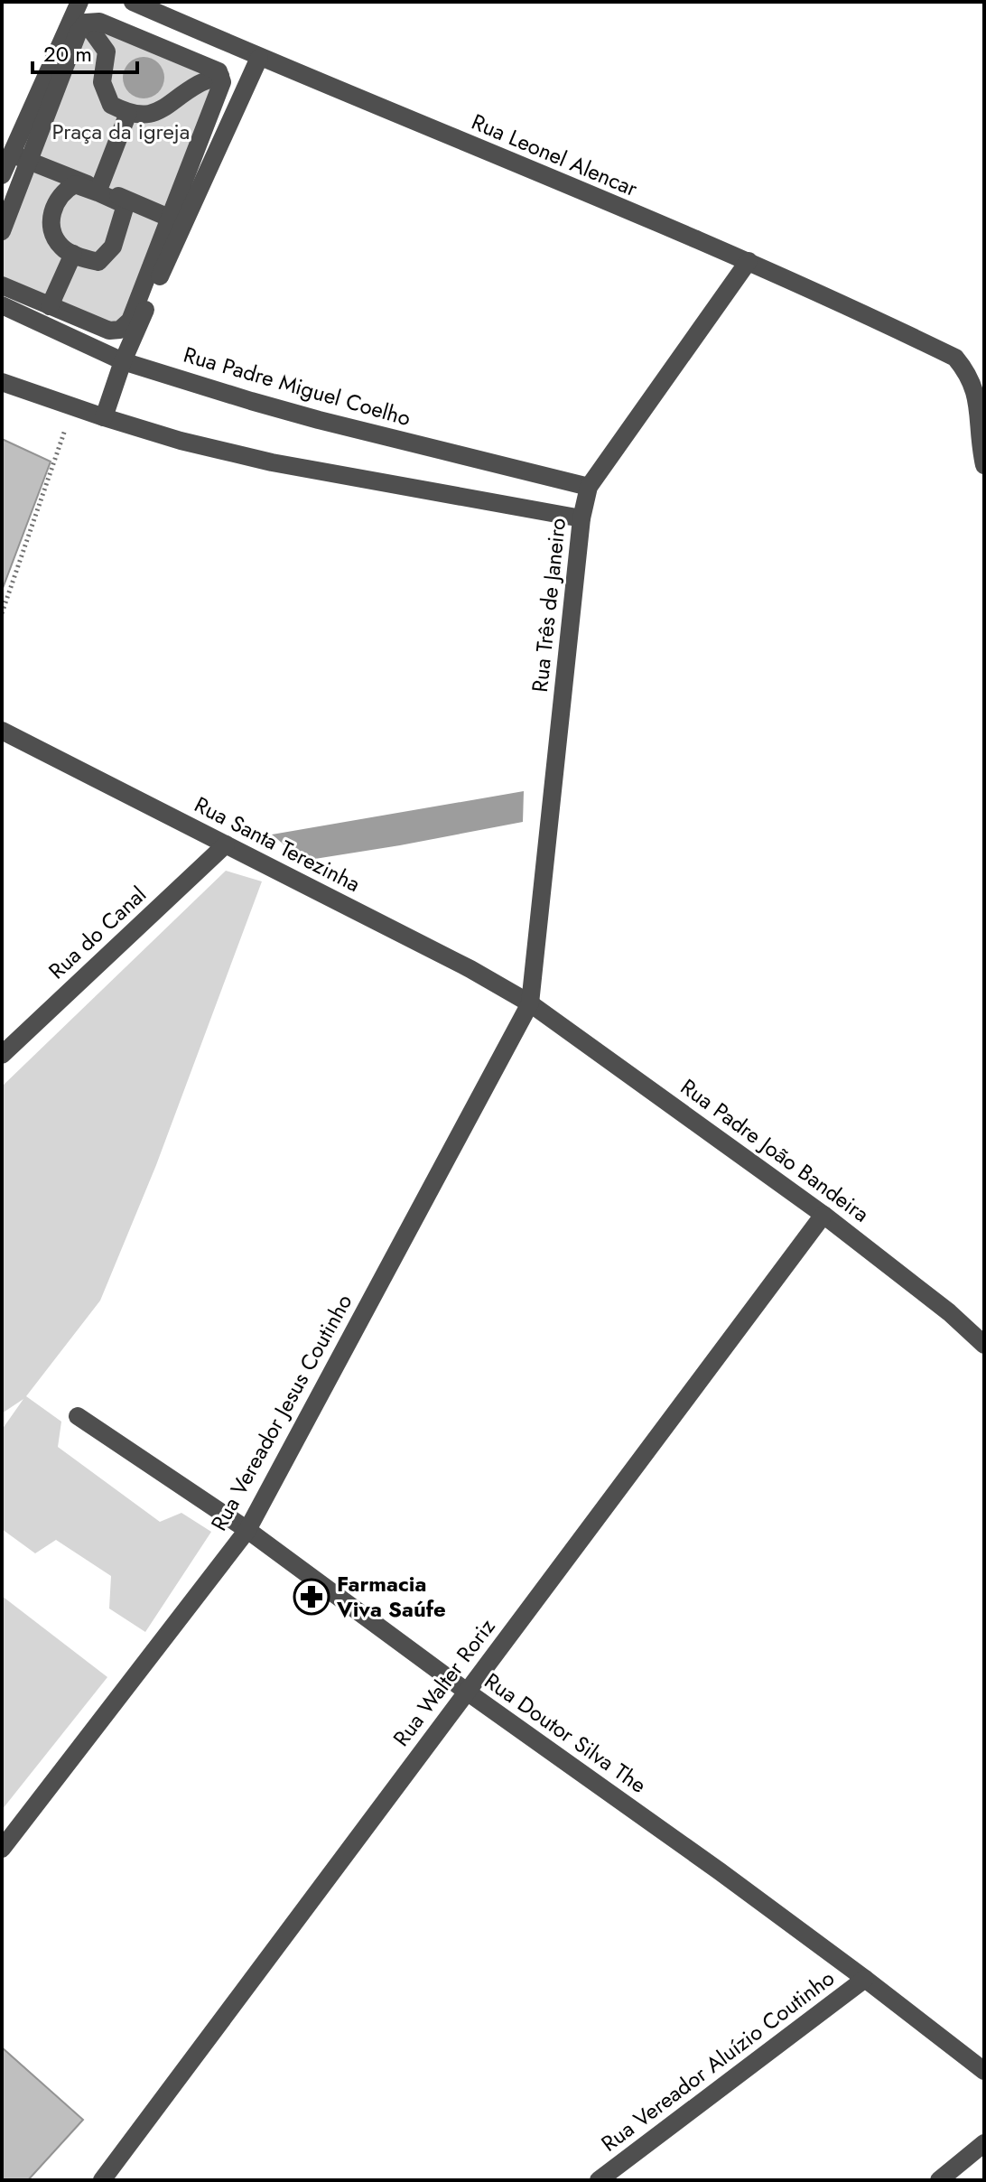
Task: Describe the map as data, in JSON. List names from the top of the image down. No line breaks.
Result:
{"streets":{"street":["Rua Leonel Alencar","Rua Padre Miguel Coelho","Rua Três de Janeiro","Rua Santa Terezinha","Rua do Canal","Rua Padre João Bandeira","Rua Vereador Jesus Coutinho","Rua Walter Roriz","Rua Doutor Silva The","Rua Vereador Aluízio Coutinho"]},"crossings":[["Rua Leonel Alencar","Rua Três de Janeiro"],["Rua Padre Miguel Coelho","Rua Três de Janeiro"],["Rua Três de Janeiro","Rua Santa Terezinha"],["Rua Três de Janeiro","Rua Padre João Bandeira"],["Rua Três de Janeiro","Rua Vereador Jesus Coutinho"],["Rua Santa Terezinha","Rua do Canal"],["Rua Santa Terezinha","Rua Padre João Bandeira"],["Rua Santa Terezinha","Rua Vereador Jesus Coutinho"],["Rua Padre João Bandeira","Rua Vereador Jesus Coutinho"],["Rua Padre João Bandeira","Rua Walter Roriz"],["Rua Vereador Jesus Coutinho","Rua Doutor Silva The"],["Rua Walter Roriz","Rua Doutor Silva The"],["Rua Doutor Silva The","Rua Vereador Aluízio Coutinho"]],"parks":["Praça da igreja"],"places":{"pharmacy":["Farmacia Viva Saúfe"]},"scale_bar":"20 m"}
